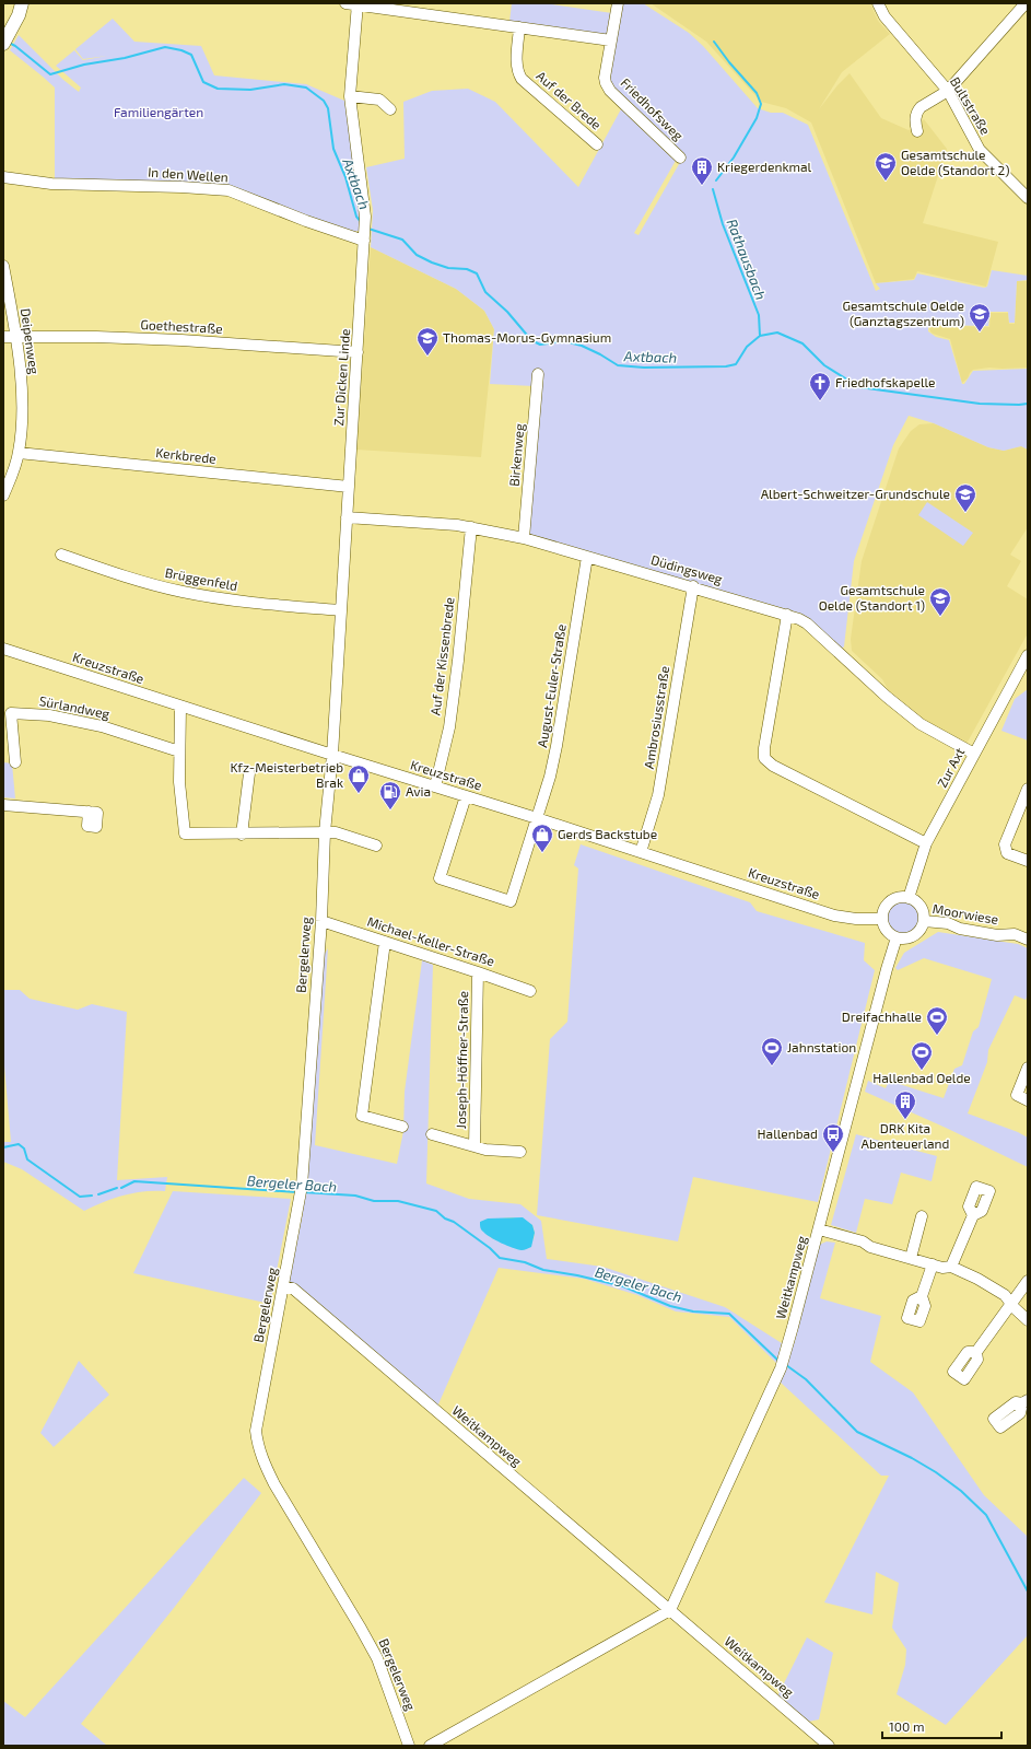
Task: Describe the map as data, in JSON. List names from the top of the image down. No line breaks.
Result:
{"streets":{"street":["Auf der Brede","Bultstraße","Friedhofsweg","In den Wellen","Goethestraße","Deipenweg","Zur Dicken Linde","Birkenweg","Kerkbrede","Düdingsweg","Brüggenfeld","Auf der Kissenbrede","Kreuzstraße","August-Euler-Straße","Sürlandweg","Ambrosiusstraße","Zur Axt","Moorwiese","Michael-Keller-Straße","Bergelerweg","Joseph-Höffner-Straße","Weitkampweg"]},"crossings":[["In den Wellen","Zur Dicken Linde"],["Goethestraße","Deipenweg"],["Goethestraße","Zur Dicken Linde"],["Deipenweg","Kerkbrede"],["Zur Dicken Linde","Kerkbrede"],["Zur Dicken Linde","Düdingsweg"],["Zur Dicken Linde","Brüggenfeld"],["Zur Dicken Linde","Kreuzstraße"],["Zur Dicken Linde","Bergelerweg"],["Birkenweg","Düdingsweg"],["Düdingsweg","Auf der Kissenbrede"],["Düdingsweg","August-Euler-Straße"],["Düdingsweg","Ambrosiusstraße"],["Düdingsweg","Zur Axt"],["Auf der Kissenbrede","Kreuzstraße"],["Kreuzstraße","August-Euler-Straße"],["Kreuzstraße","Ambrosiusstraße"],["Kreuzstraße","Zur Axt"],["Kreuzstraße","Moorwiese"],["Kreuzstraße","Bergelerweg"],["Kreuzstraße","Weitkampweg"],["Zur Axt","Moorwiese"],["Zur Axt","Weitkampweg"],["Moorwiese","Weitkampweg"],["Michael-Keller-Straße","Bergelerweg"],["Michael-Keller-Straße","Joseph-Höffner-Straße"],["Bergelerweg","Weitkampweg"]],"water":["Axtbach","Rathausbach","Bergeler Bach"],"parks":["Familiengärten"],"places":{"school or university":["Gesamtschule Oelde (Standort 2)","Gesamtschule Oelde (Ganztagszentrum)","Thomas-Morus-Gymnasium","Albert-Schweitzer-Grundschule","Gesamtschule Oelde (Standort 1)"],"building":["Kriegerdenkmal","DRK Kita Abenteuerland"],"church":["Friedhofskapelle"],"shop":["Kfz-Meisterbetrieb Brak","Gerds Backstube"],"fuel station":["Avia"],"sports":["Dreifachhalle","Jahnstation","Hallenbad Oelde"],"bus stop":["Hallenbad"]},"scale_bar":"100 m"}
